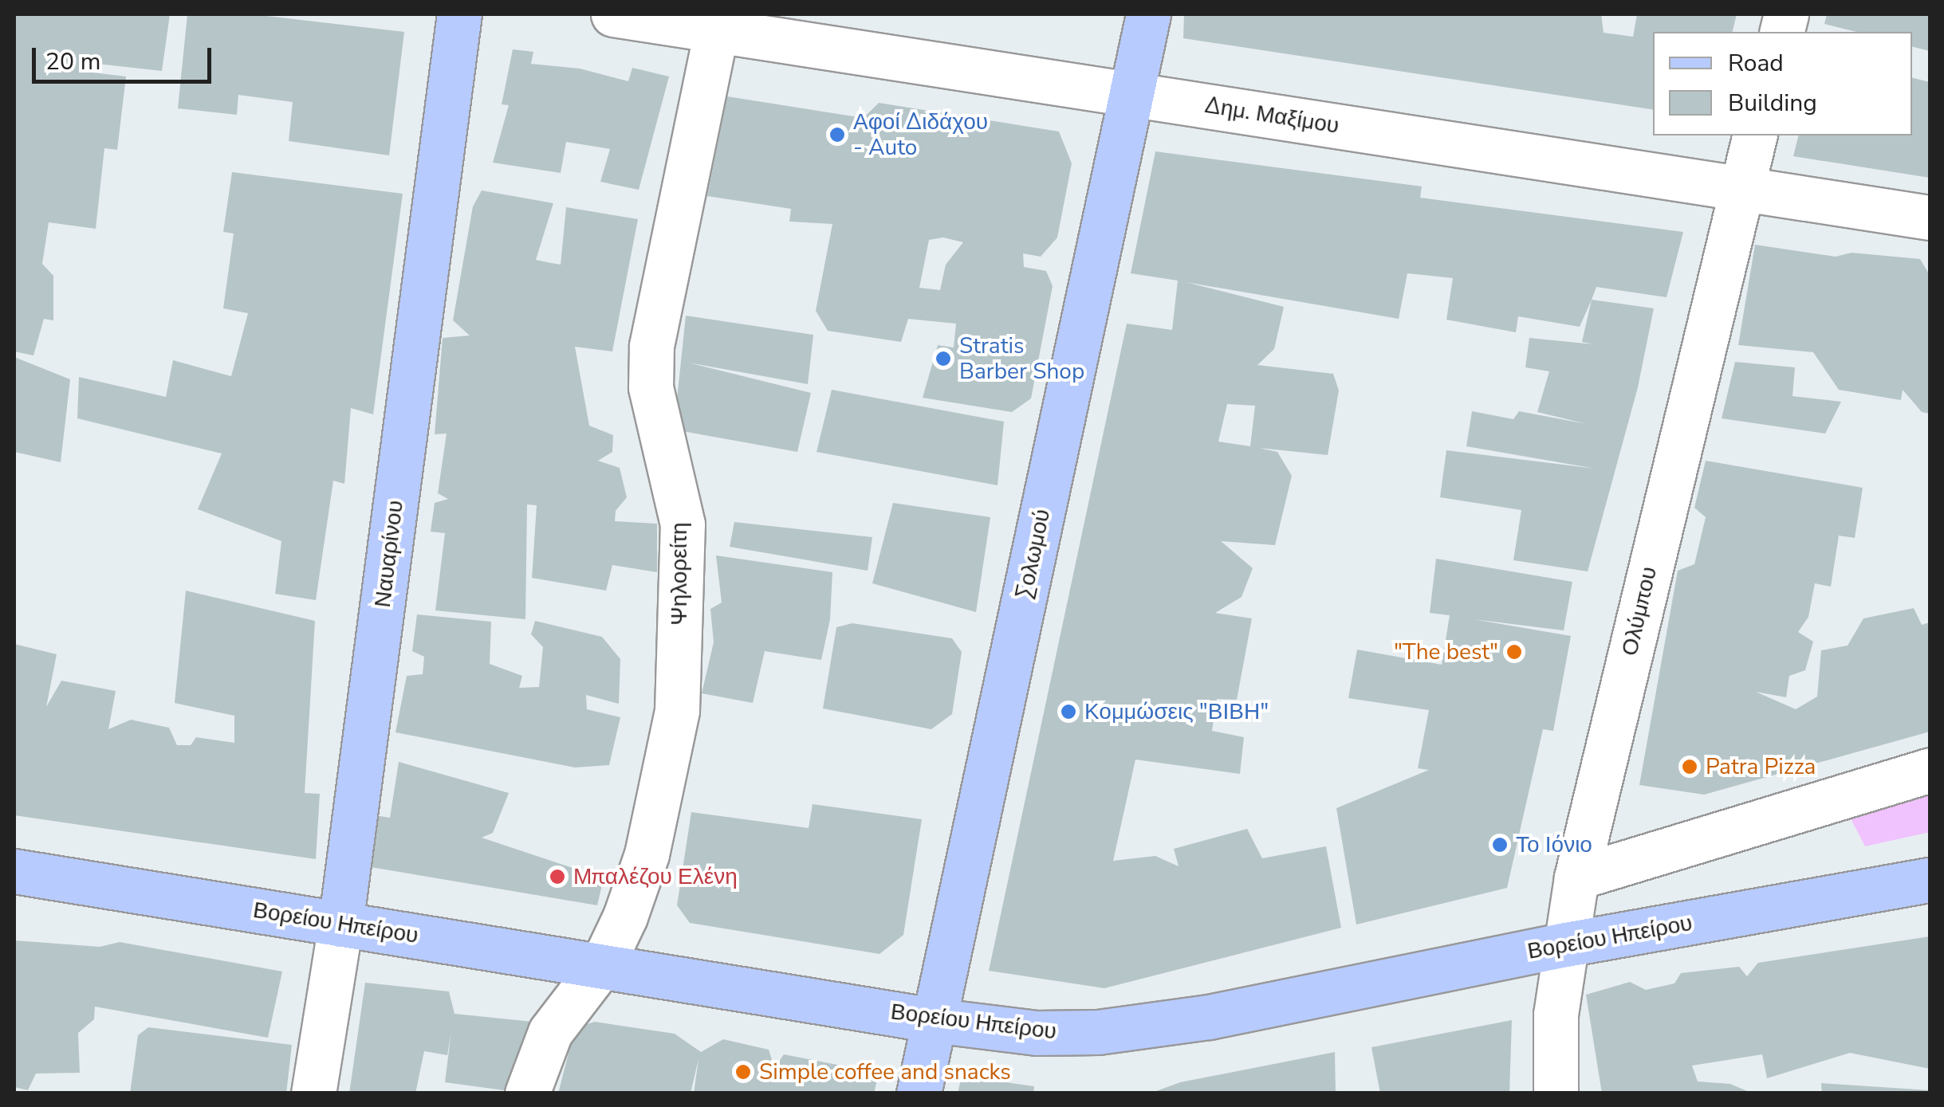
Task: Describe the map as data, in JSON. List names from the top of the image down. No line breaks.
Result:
{"streets":{"main road":["Ναυαρίνου","Σολωμού","Βορείου Ηπείρου"],"street":["Δημ. Μαξίμου","Ψηλορείτη","Ολύμπου"]},"crossings":[["Δημ. Μαξίμου","Σολωμού"],["Δημ. Μαξίμου","Ψηλορείτη"],["Δημ. Μαξίμου","Ολύμπου"],["Ναυαρίνου","Βορείου Ηπείρου"],["Σολωμού","Βορείου Ηπείρου"],["Ψηλορείτη","Βορείου Ηπείρου"],["Ολύμπου","Βορείου Ηπείρου"]],"places":["Αφοί Διδάχου - Auto","Stratis Barber Shop","\"The best\"","Κομμώσεις \"ΒΙΒΗ\"","Patra Pizza","Το Ιόνιο","Μπαλέζου Ελένη","Simple coffee and snacks"],"legend":["Road","Building"],"scale_bar":"20 m"}
